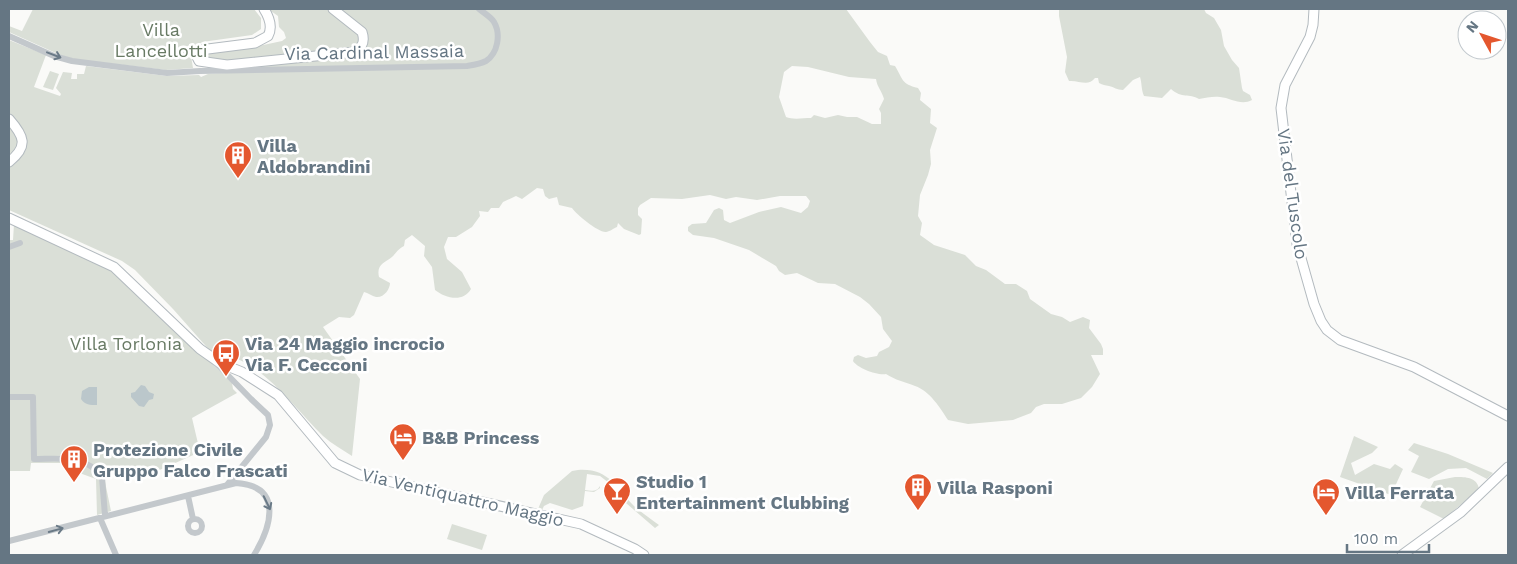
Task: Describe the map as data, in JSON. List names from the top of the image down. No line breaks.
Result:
{"streets":{"main road":["Via del Tuscolo","Via Ventiquattro Maggio"],"street":["Via Cardinal Massaia"]},"one_way":["Via Cardinal Massaia"],"parks":["Villa Lancellotti","Villa Torlonia"],"places":{"building":["Villa Aldobrandini","Protezione Civile Gruppo Falco Frascati","Villa Rasponi"],"bus stop":["Via 24 Maggio incrocio Via F. Cecconi"],"hotel":["B&B Princess","Villa Ferrata"],"bar":["Studio 1 Entertainment Clubbing"]},"scale_bar":"100 m","north":"top left"}
